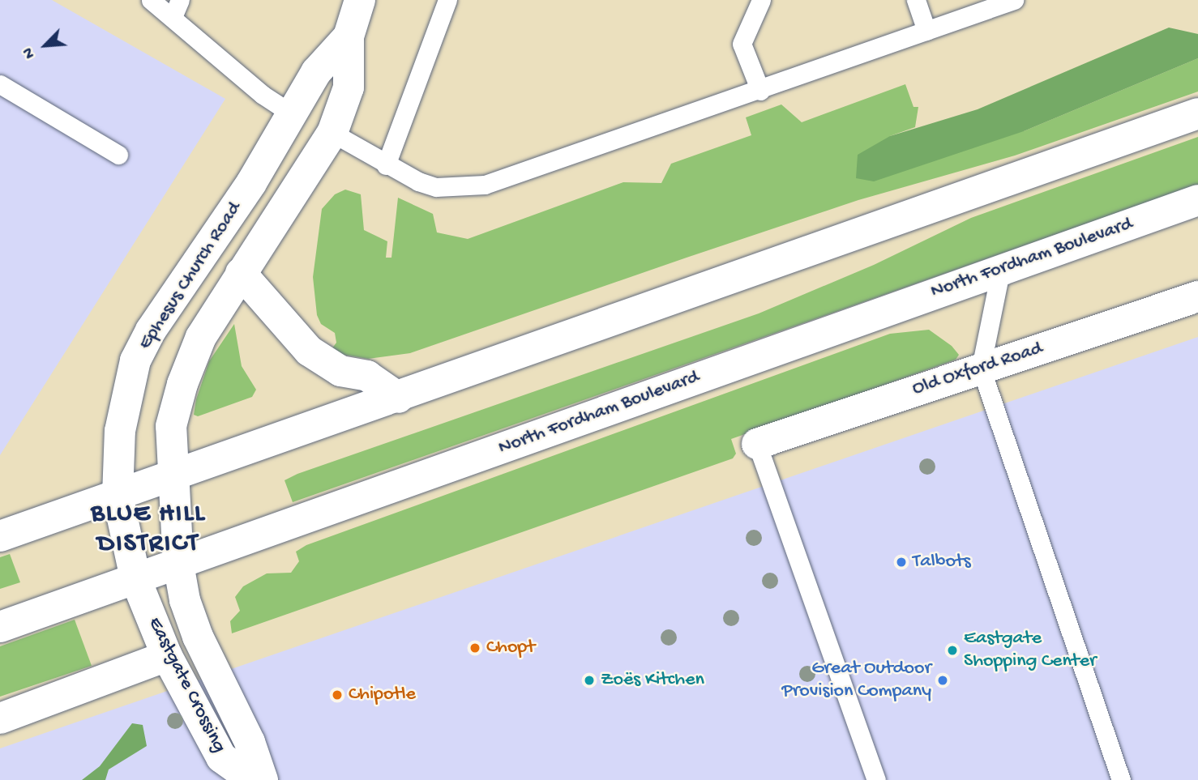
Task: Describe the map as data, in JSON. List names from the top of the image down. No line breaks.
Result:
{"streets":{"main road":["North Fordham Boulevard","Ephesus Church Road","Old Oxford Road","Eastgate Crossing"]},"crossings":[["North Fordham Boulevard","Ephesus Church Road"],["North Fordham Boulevard","Eastgate Crossing"],["Ephesus Church Road","Eastgate Crossing"]],"districts":["BLUE HILL DISTRICT"],"places":["Talbots","Chopt","Eastgate Shopping Center","Zoës Kitchen","Great Outdoor Provision Company","Chipotle"],"north":"bottom left"}
